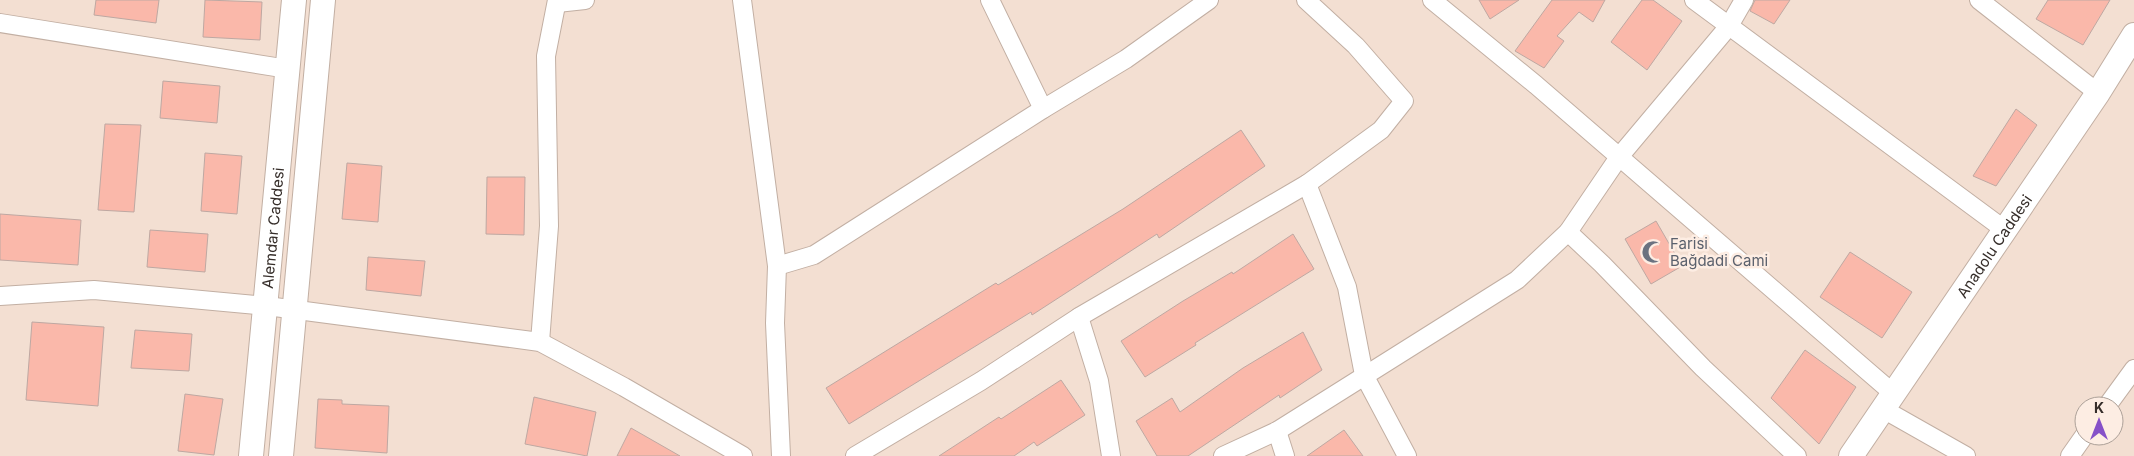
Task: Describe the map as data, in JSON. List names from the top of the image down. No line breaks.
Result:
{"streets":{"main road":["Alemdar Caddesi","Anadolu Caddesi"]},"places":{"mosque":["Farisi Bağdadi Cami"]},"north":"top"}
